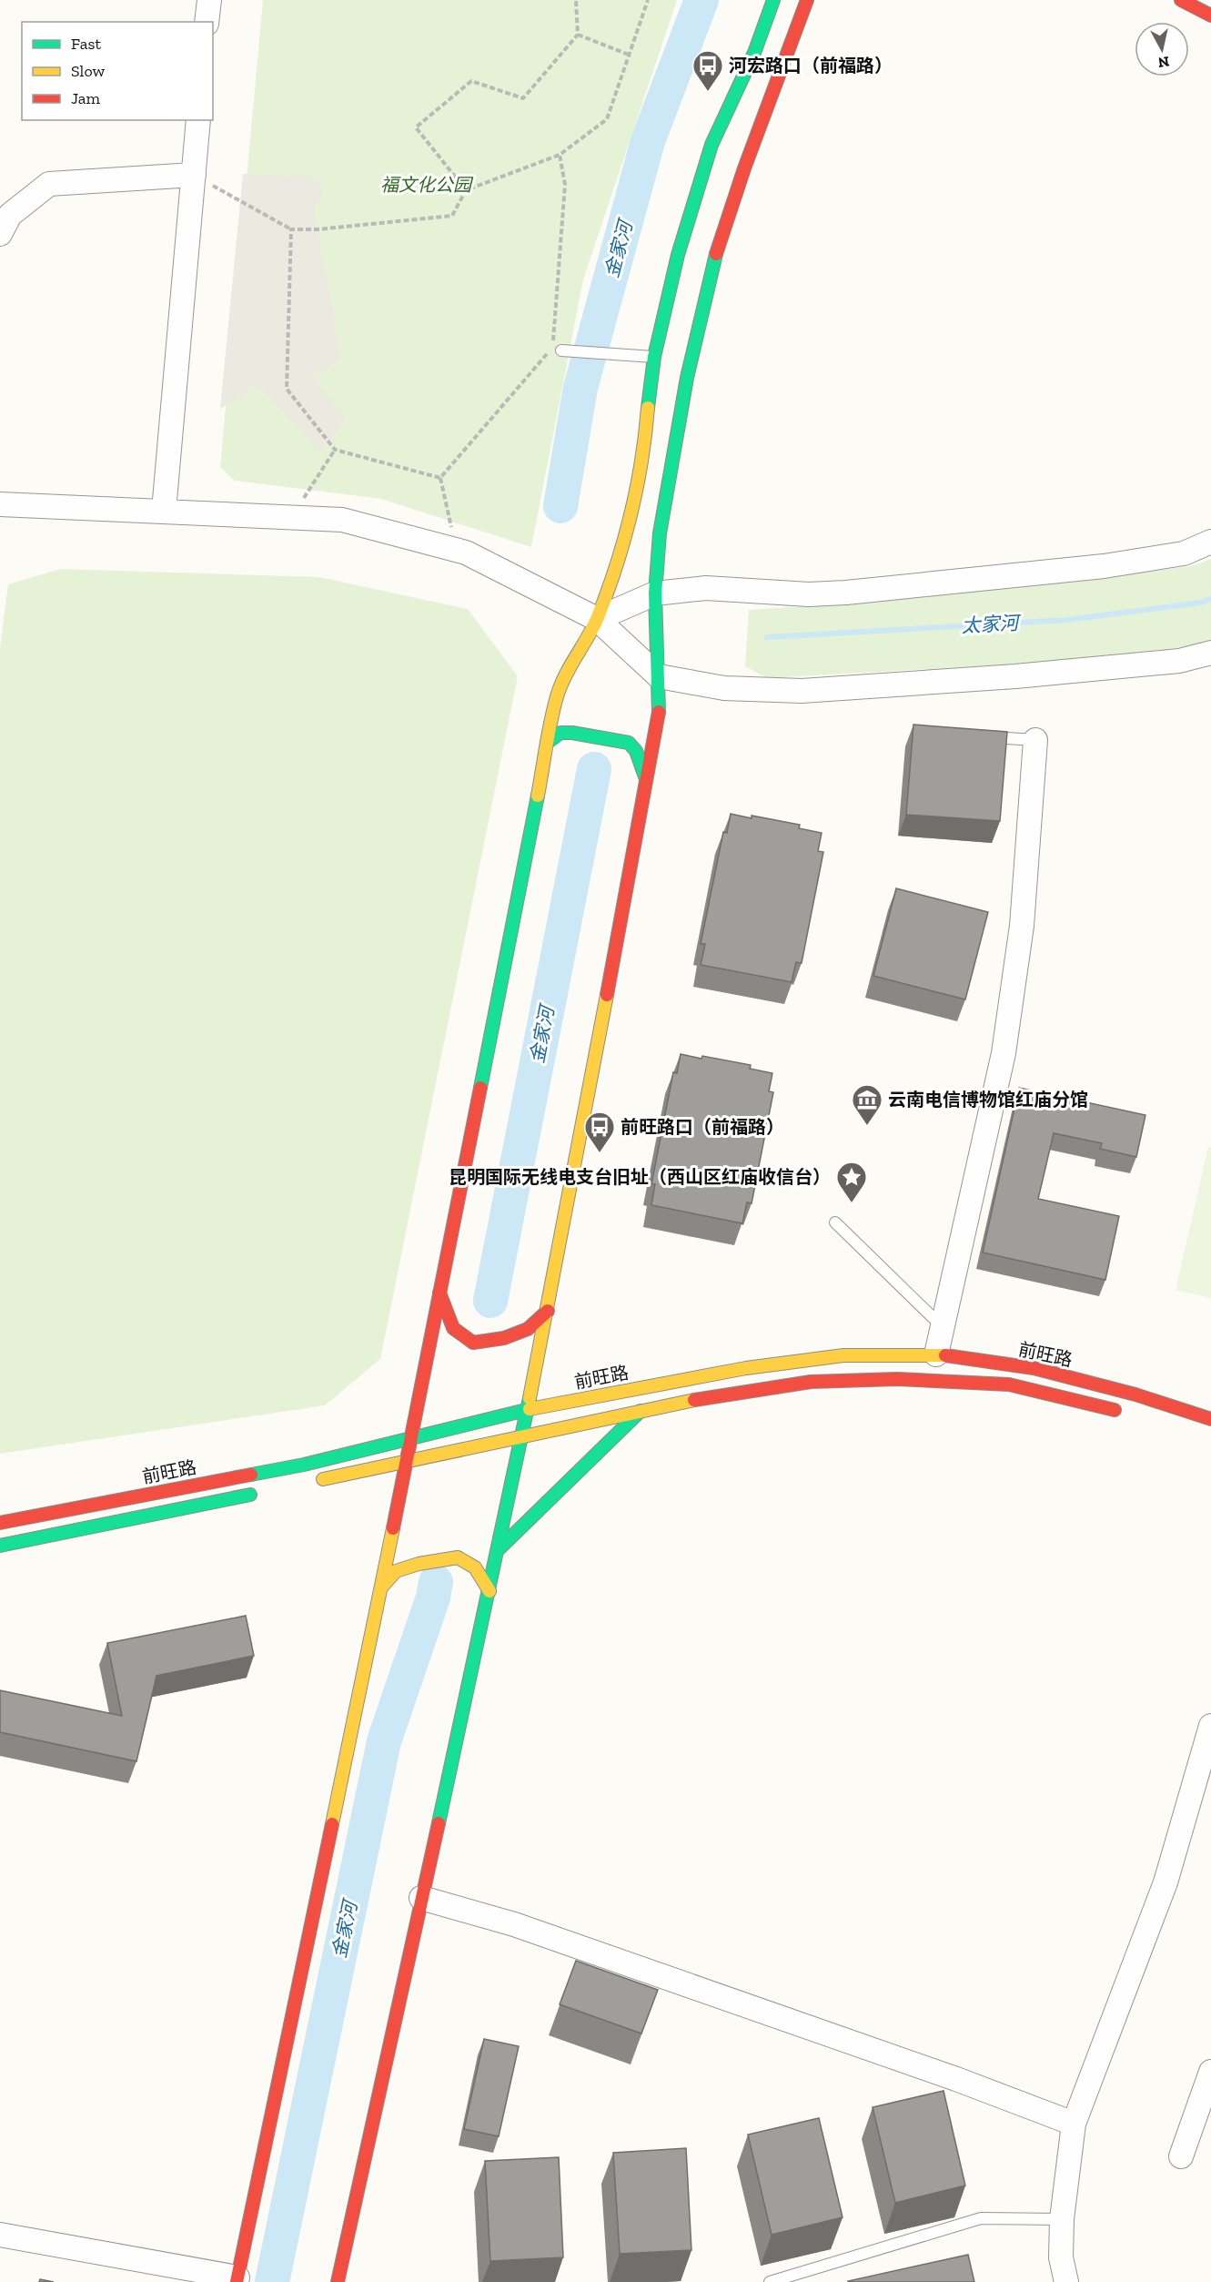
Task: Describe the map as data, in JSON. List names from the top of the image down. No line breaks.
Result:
{"streets":{"street":["前旺路"]},"water":["金家河","太家河"],"parks":["福文化公园"],"places":{"bus stop":["河宏路口（前福路）","前旺路口（前福路）"],"museum":["云南电信博物馆红庙分馆"],"place":["昆明国际无线电支台旧址（西山区红庙收信台）"]},"legend":["Fast","Slow","Jam"],"north":"bottom"}
